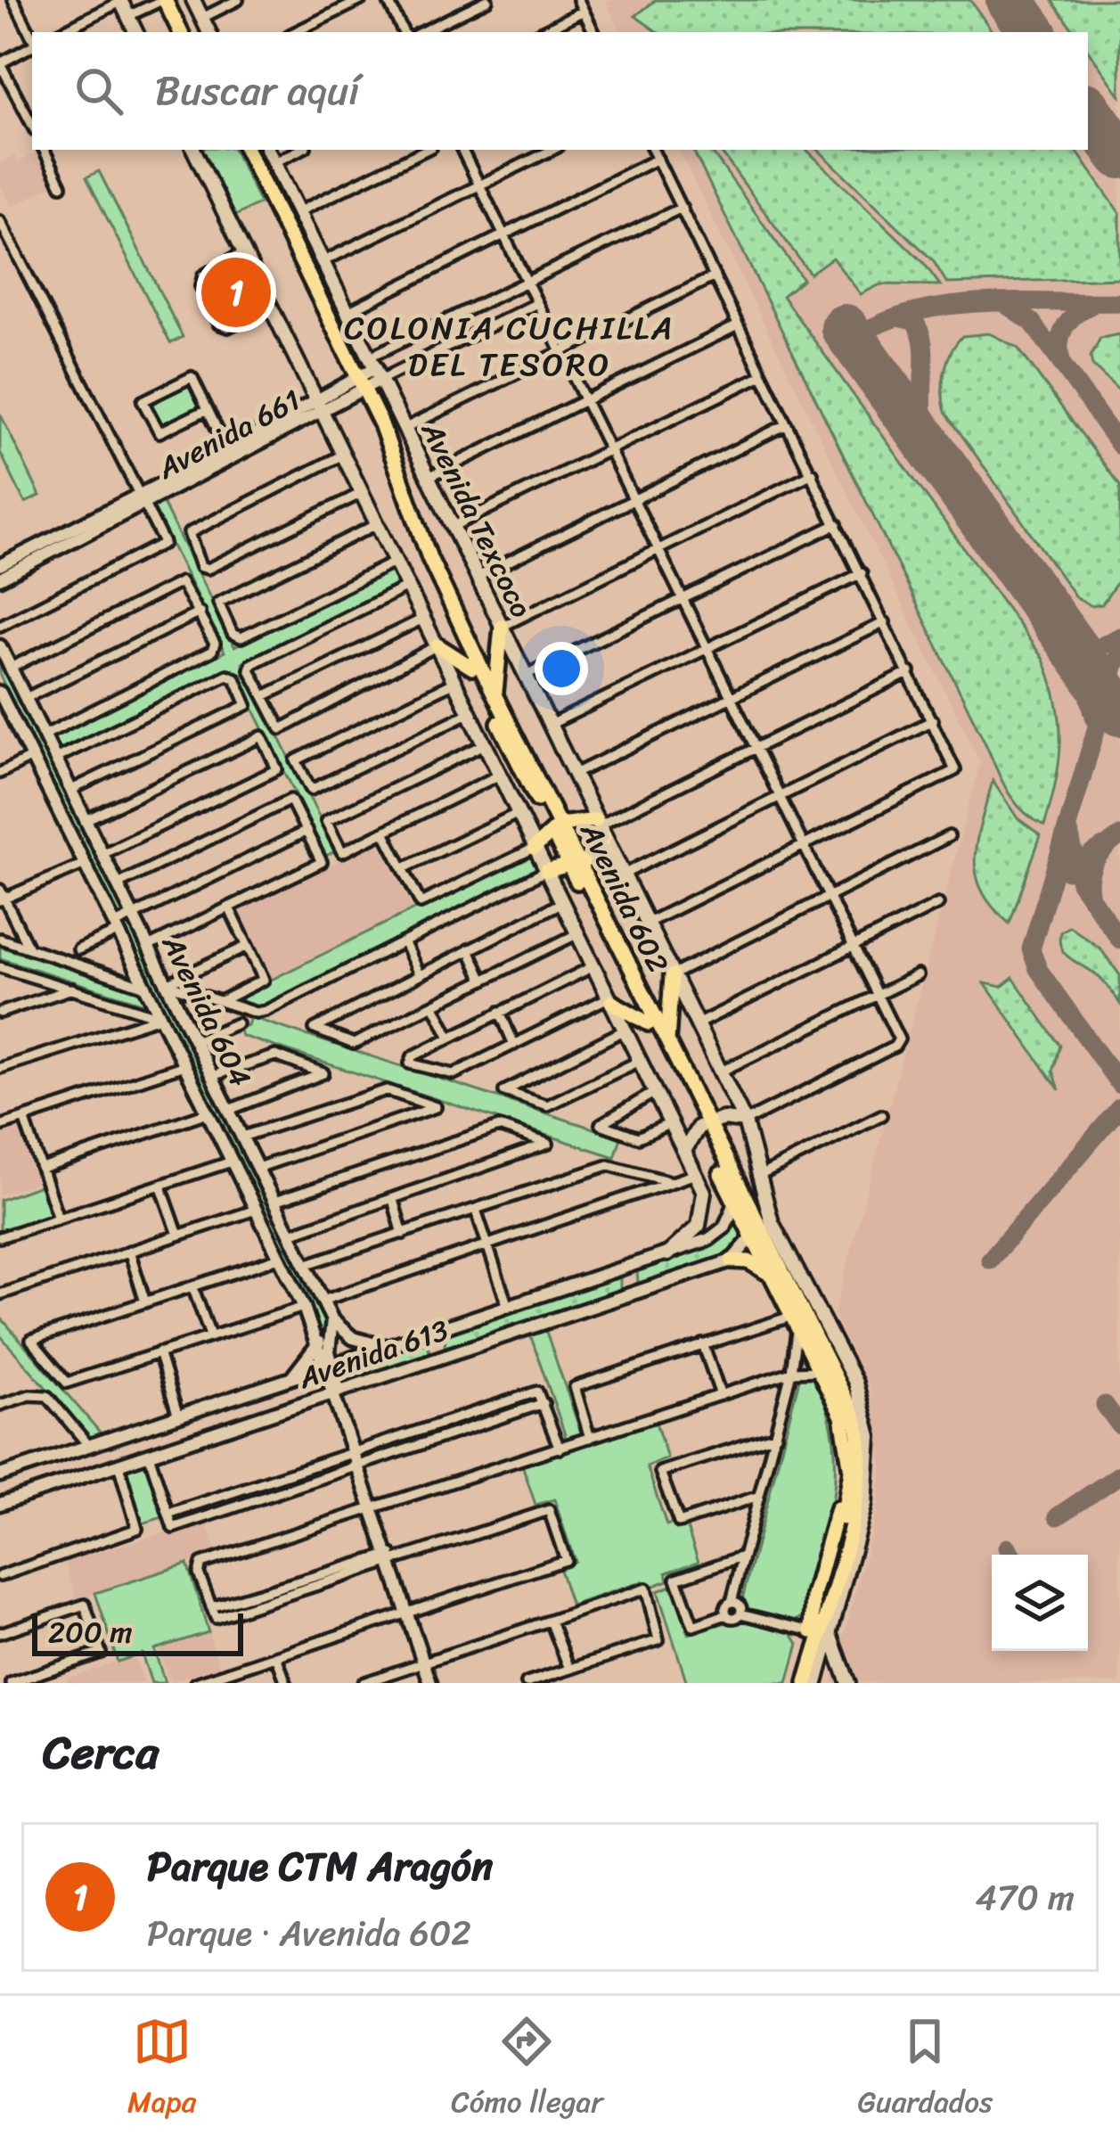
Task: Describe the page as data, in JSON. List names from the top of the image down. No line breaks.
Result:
{"streets":{"main road":["Avenida Texcoco","Avenida 602"],"street":["Avenida 661","Avenida 604","Avenida 613"]},"crossings":[["Avenida 661","Avenida Texcoco"],["Avenida 661","Avenida 602"],["Avenida 602","Avenida 613"],["Avenida 604","Avenida 613"]],"districts":["COLONIA CUCHILLA DEL TESORO"],"scale_bar":"200 m","page":{"search":"Buscar aquí","pins":"1","scale":"200 m","heading":"Cerca","list":[{"mark":"1","name":"Parque CTM Aragón","note":"Parque · Avenida 602","value":"470 m"}],"nav":["Mapa","Cómo llegar","Guardados"]}}
